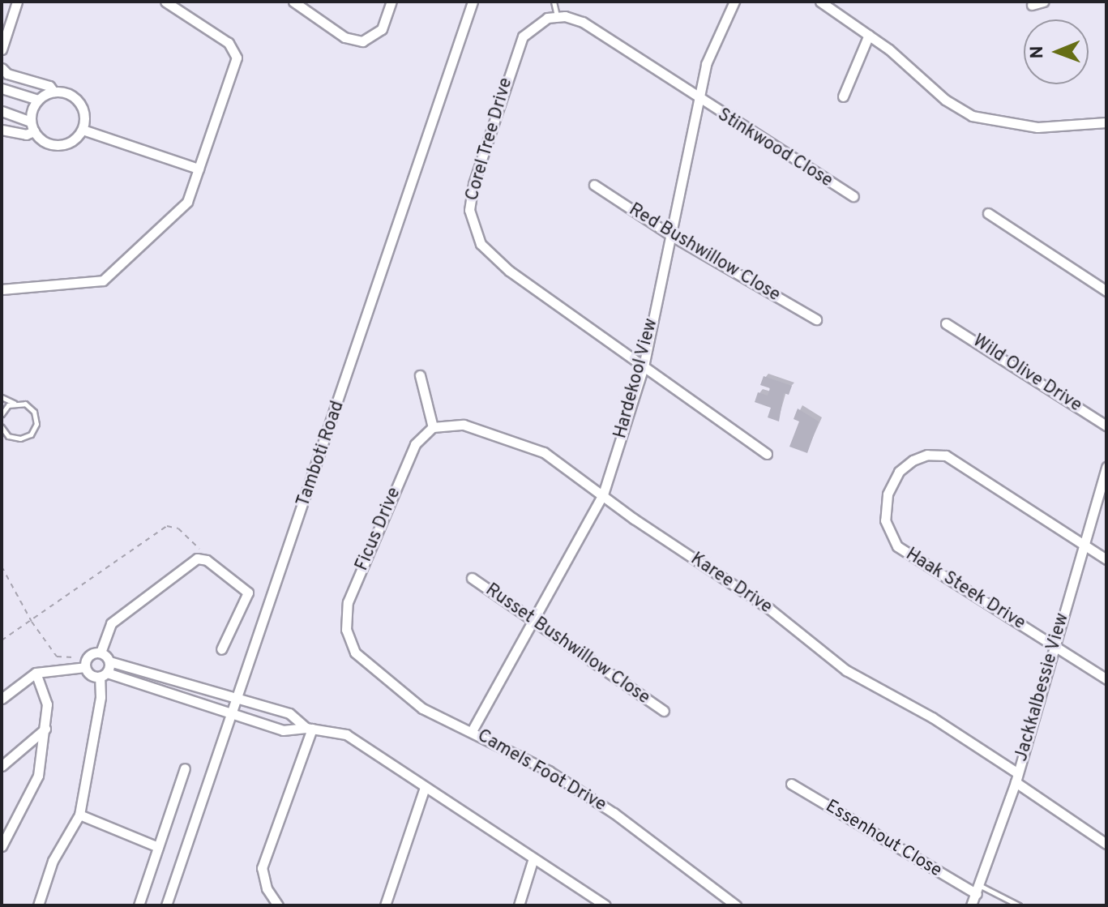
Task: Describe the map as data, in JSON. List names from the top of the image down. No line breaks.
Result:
{"streets":{"street":["Corel Tree Drive","Stinkwood Close","Red Bushwillow Close","Wild Olive Drive","Hardekool View","Tamboti Road","Ficus Drive","Karee Drive","Haak Steek Drive","Russet Bushwillow Close","Jackkalbessie View","Camels Foot Drive","Essenhout Close"]},"crossings":[["Corel Tree Drive","Hardekool View"],["Stinkwood Close","Hardekool View"],["Red Bushwillow Close","Hardekool View"],["Hardekool View","Karee Drive"],["Hardekool View","Russet Bushwillow Close"],["Hardekool View","Camels Foot Drive"],["Ficus Drive","Karee Drive"],["Ficus Drive","Camels Foot Drive"],["Karee Drive","Jackkalbessie View"],["Haak Steek Drive","Jackkalbessie View"],["Jackkalbessie View","Essenhout Close"]],"north":"left"}
